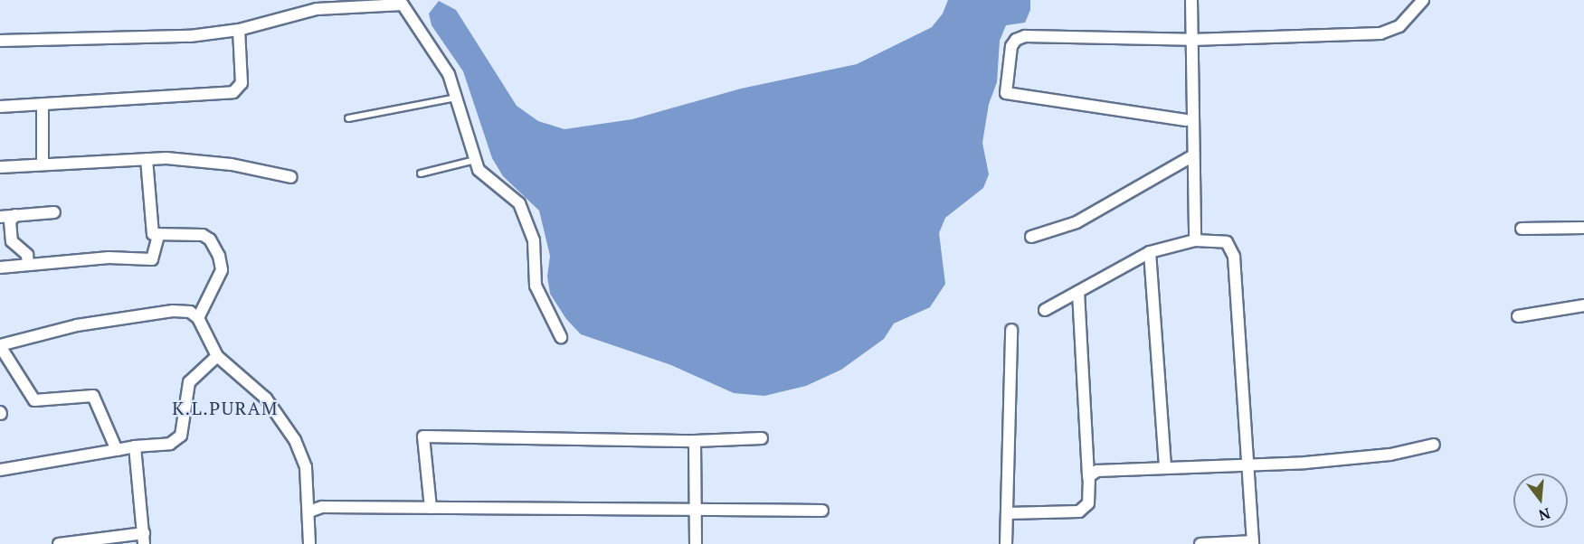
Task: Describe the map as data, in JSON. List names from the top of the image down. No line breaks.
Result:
{"districts":["K.L.PURAM"],"north":"bottom"}
